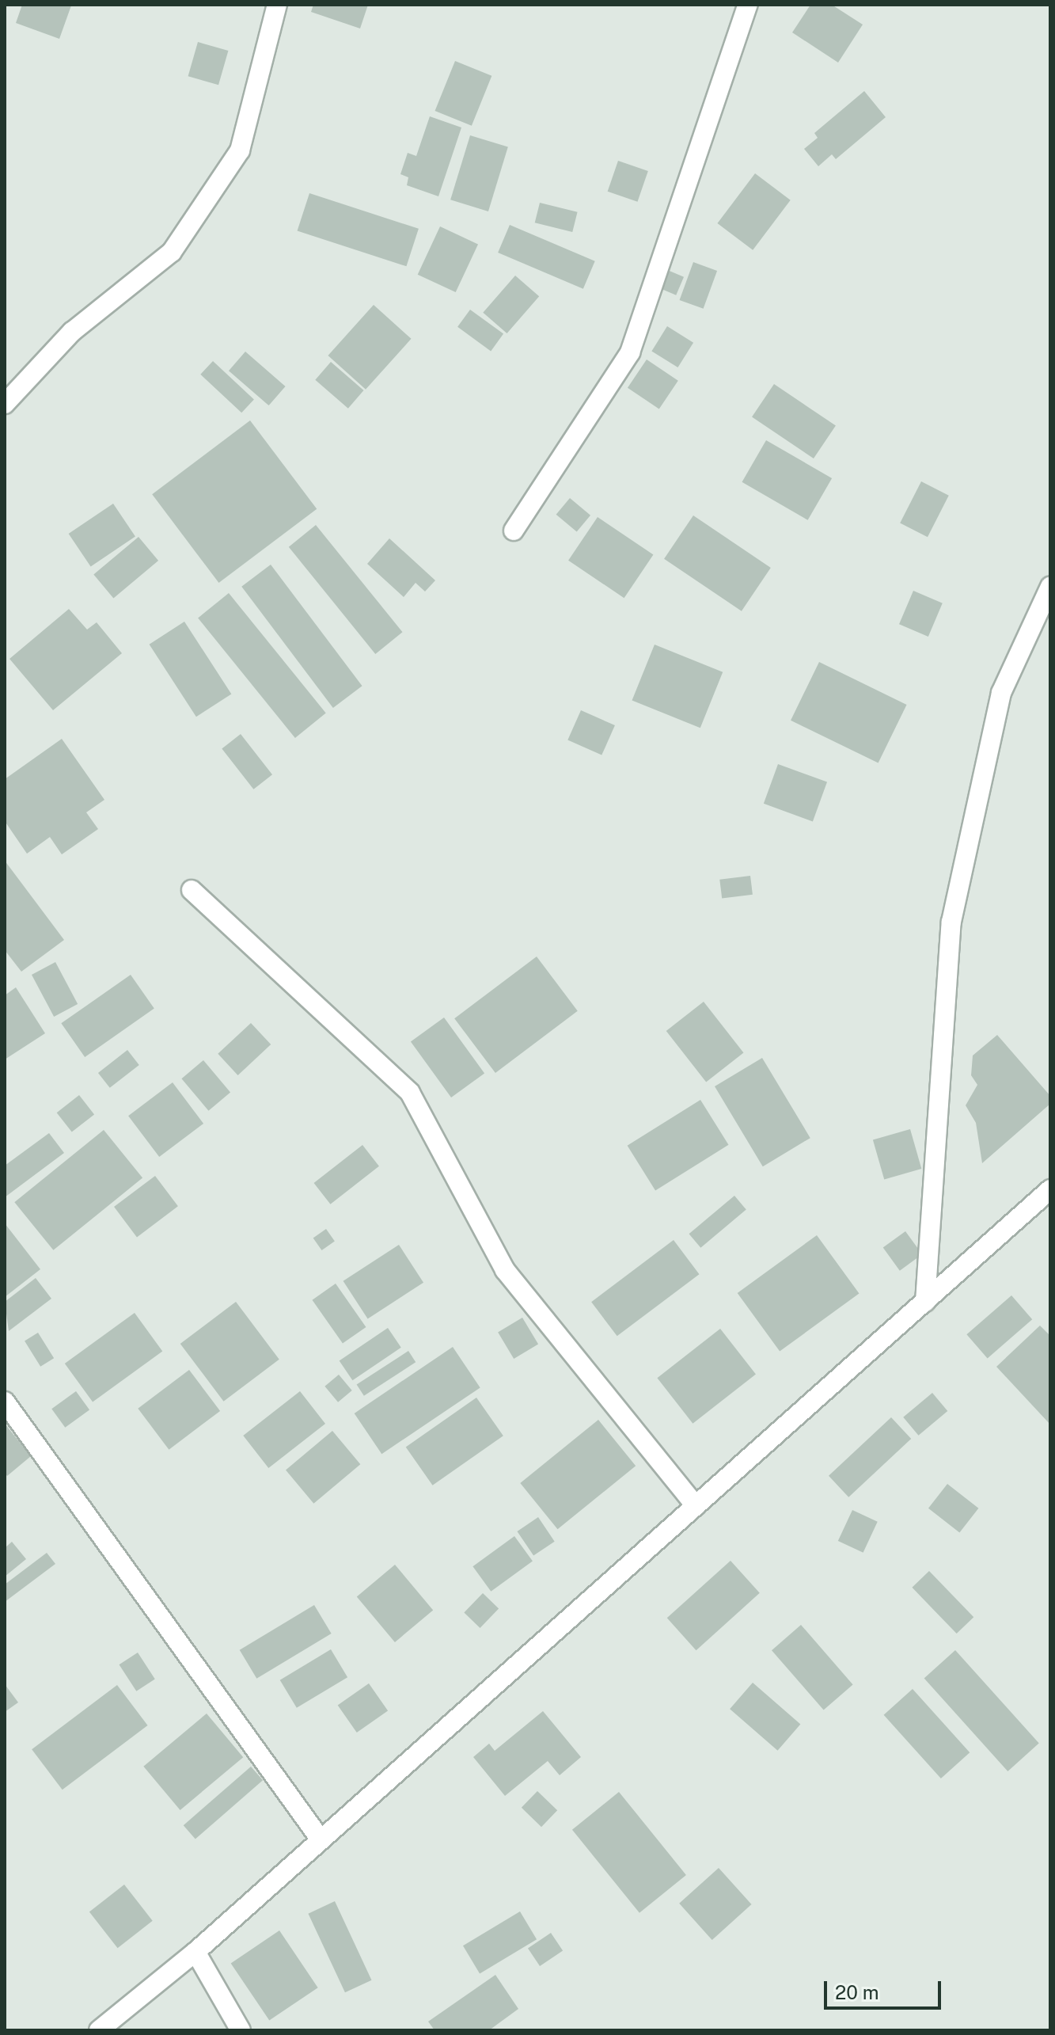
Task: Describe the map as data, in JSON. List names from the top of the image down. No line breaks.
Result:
{"scale_bar":"20 m"}
